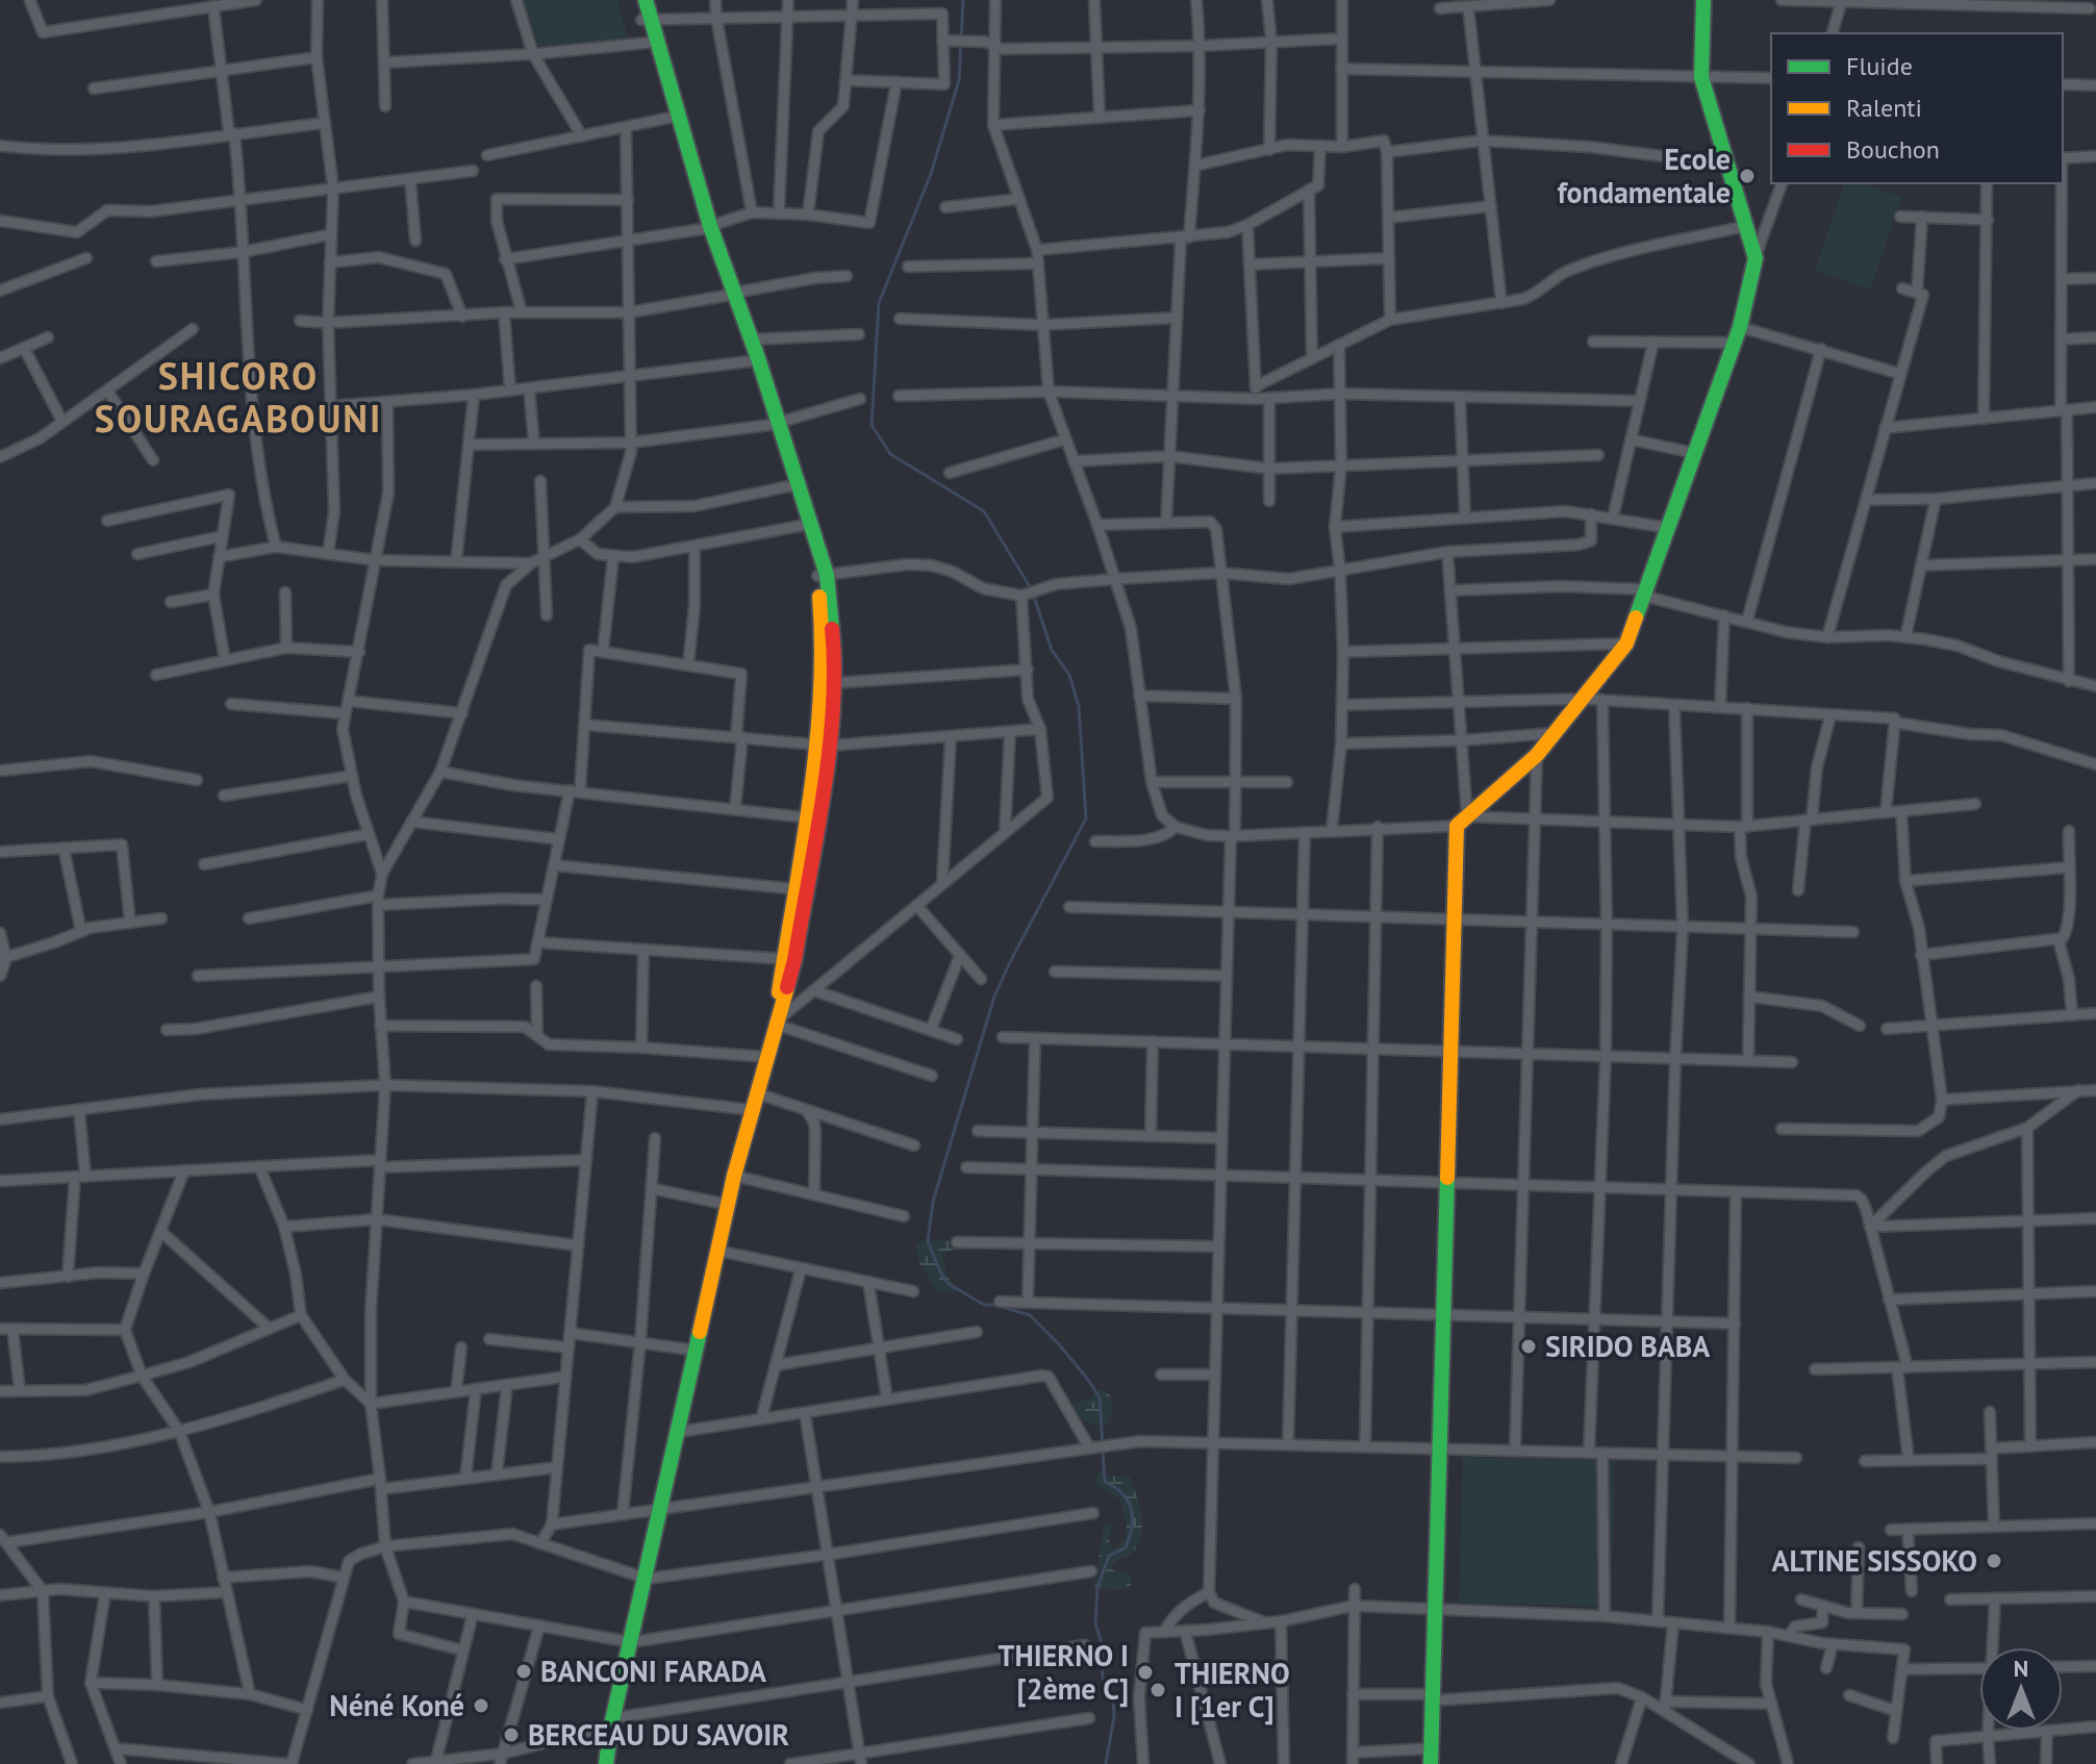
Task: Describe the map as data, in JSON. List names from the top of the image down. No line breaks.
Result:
{"districts":["SHICORO SOURAGABOUNI"],"places":["Ecole fondamentale","SIRIDO BABA","ALTINE SISSOKO","BANCONI FARADA","THIERNO I [2ème C]","THIERNO I [1er C]","Néné Koné","BERCEAU DU SAVOIR"],"legend":["Fluide","Ralenti","Bouchon"],"north":"top"}
